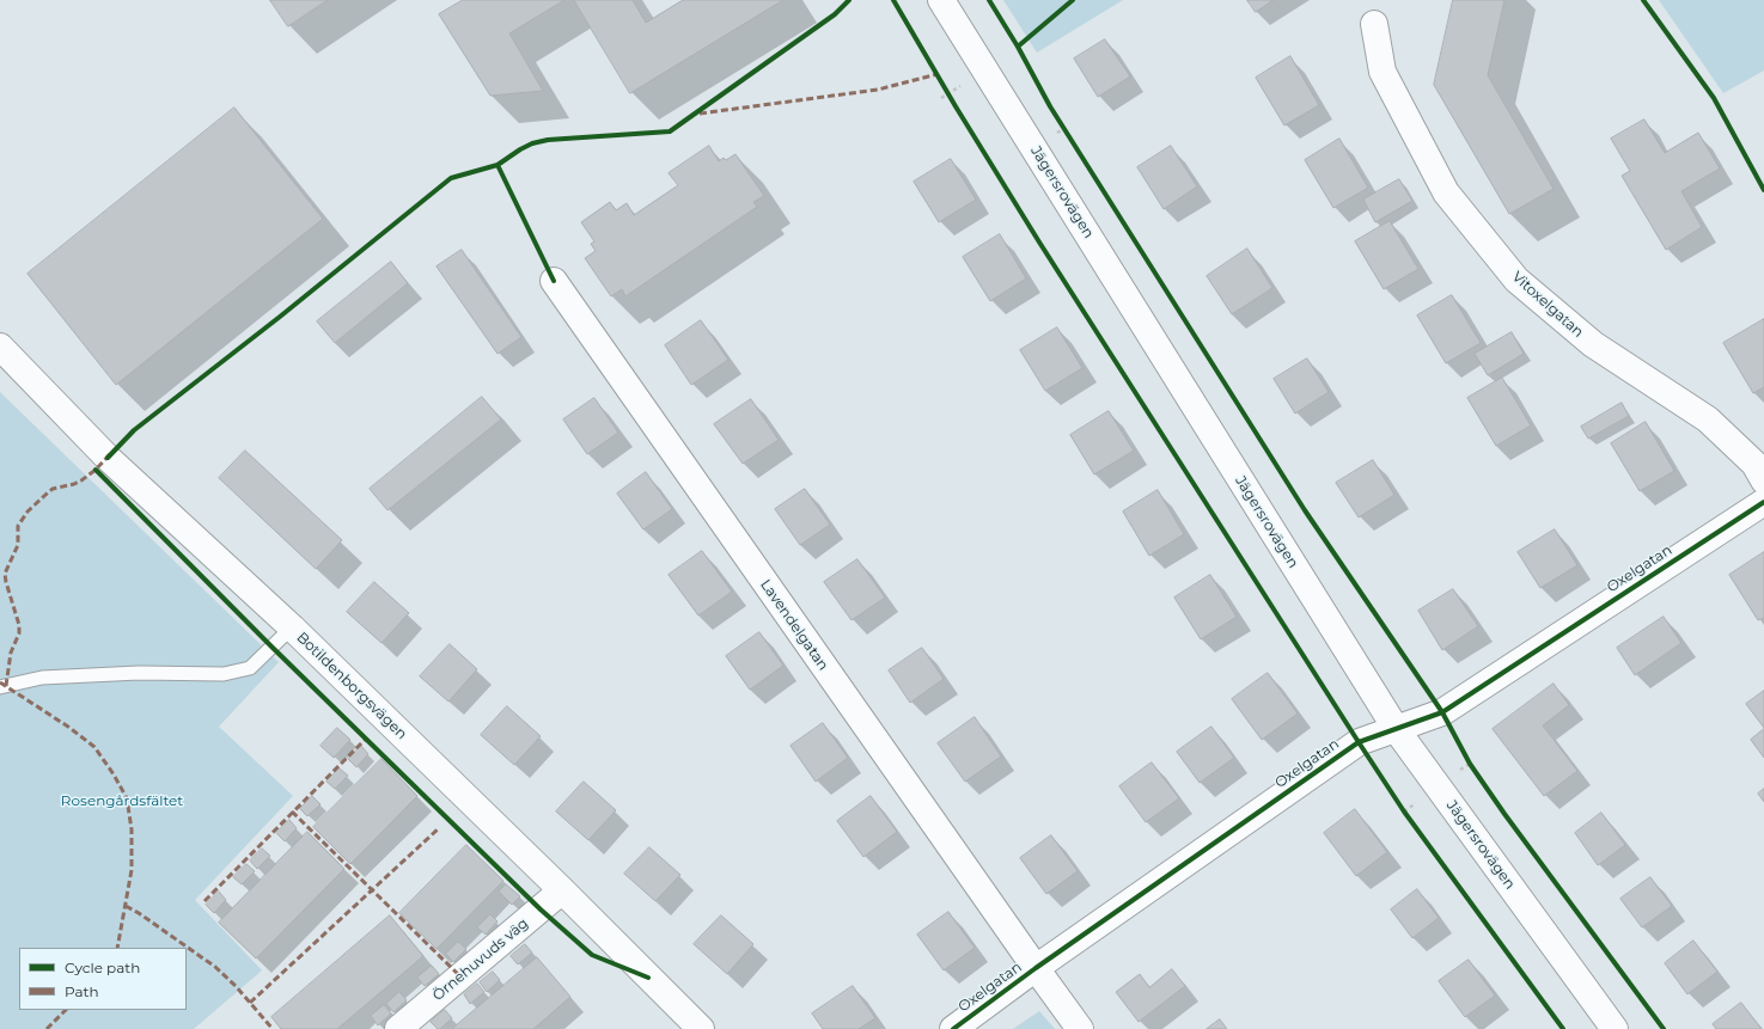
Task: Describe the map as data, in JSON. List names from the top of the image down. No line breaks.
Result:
{"streets":{"street":["Jägersrovägen","Vitoxelgatan","Oxelgatan","Lavendelgatan","Botildenborgsvägen","Örnehuvuds väg"]},"crossings":[["Jägersrovägen","Oxelgatan"],["Oxelgatan","Lavendelgatan"],["Botildenborgsvägen","Örnehuvuds väg"]],"parks":["Rosengårdsfältet"],"legend":["Cycle path","Path"]}
